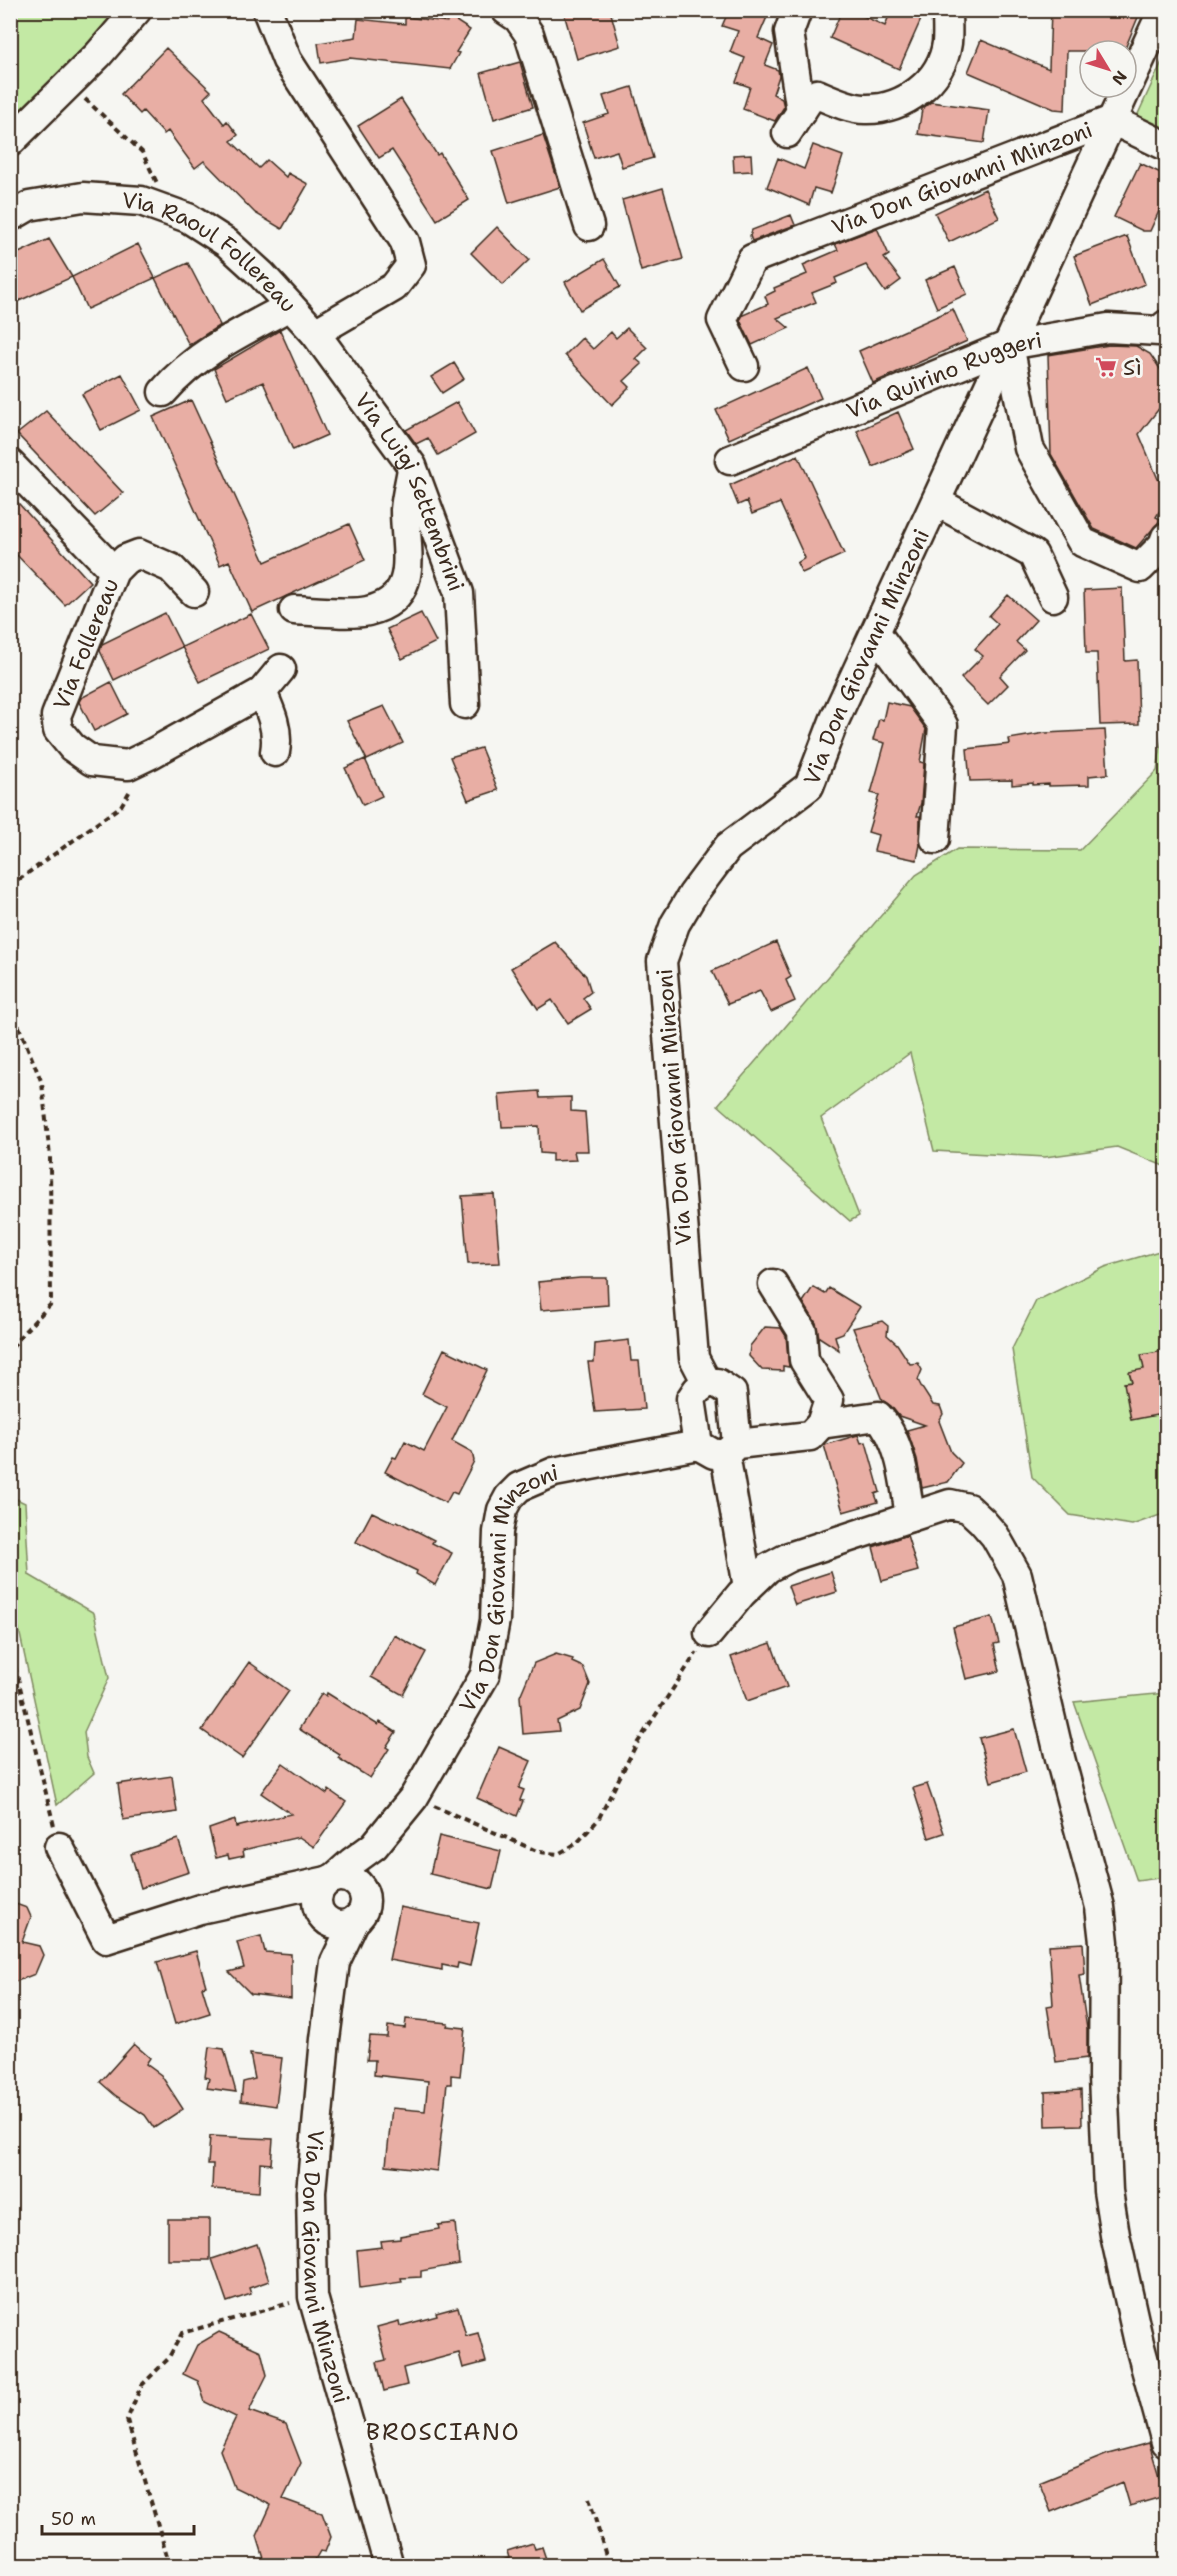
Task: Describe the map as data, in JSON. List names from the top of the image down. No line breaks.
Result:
{"streets":{"street":["Via Don Giovanni Minzoni","Via Raoul Follereau","Via Quirino Ruggeri","Via Luigi Settembrini","Via Follereau"]},"crossings":[["Via Don Giovanni Minzoni","Via Quirino Ruggeri"],["Via Raoul Follereau","Via Luigi Settembrini"]],"districts":["BROSCIANO"],"places":{"supermarket":["Sì"]},"scale_bar":"50 m","north":"bottom right"}
